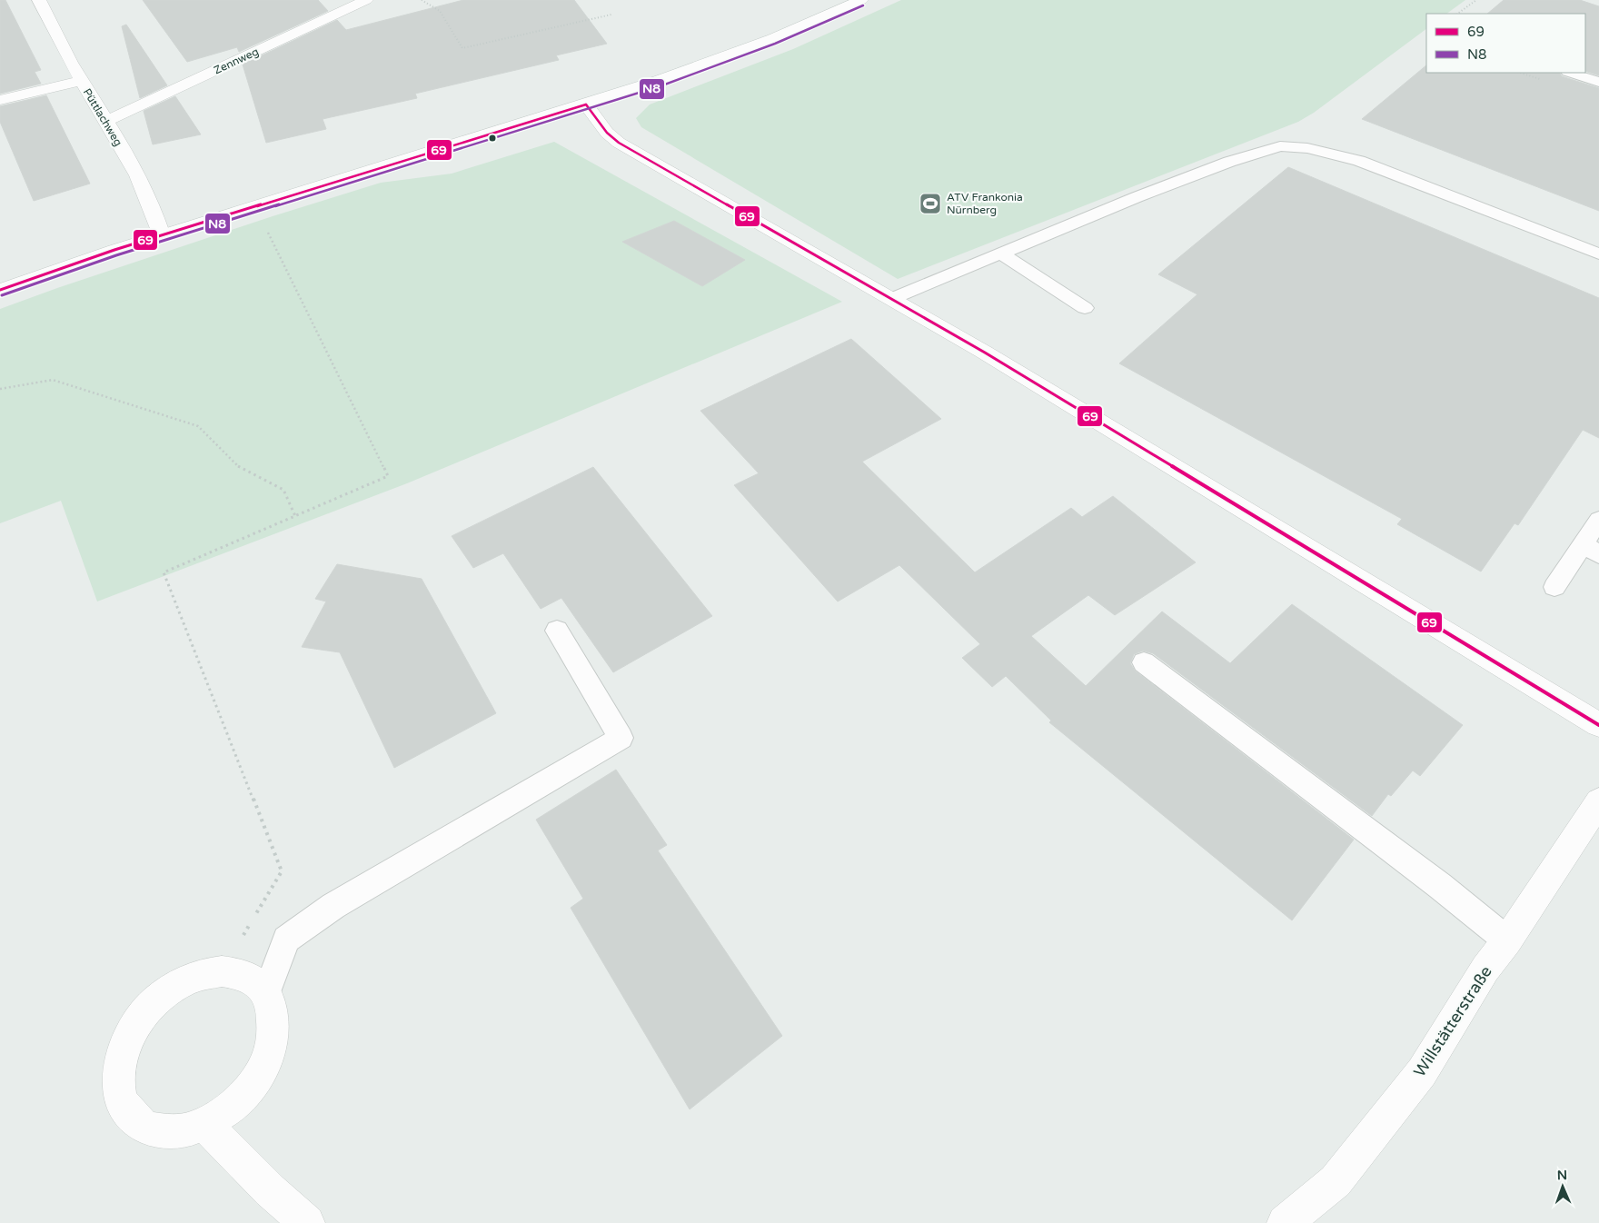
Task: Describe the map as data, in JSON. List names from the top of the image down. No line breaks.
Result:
{"streets":{"street":["Zennweg","Püttlachweg","Willstätterstraße"]},"crossings":[["Zennweg","Püttlachweg"]],"places":{"sports":["ATV Frankonia Nürnberg"]},"lines":["transit line N8","transit line 69"],"legend":["69","N8"],"north":"top"}
